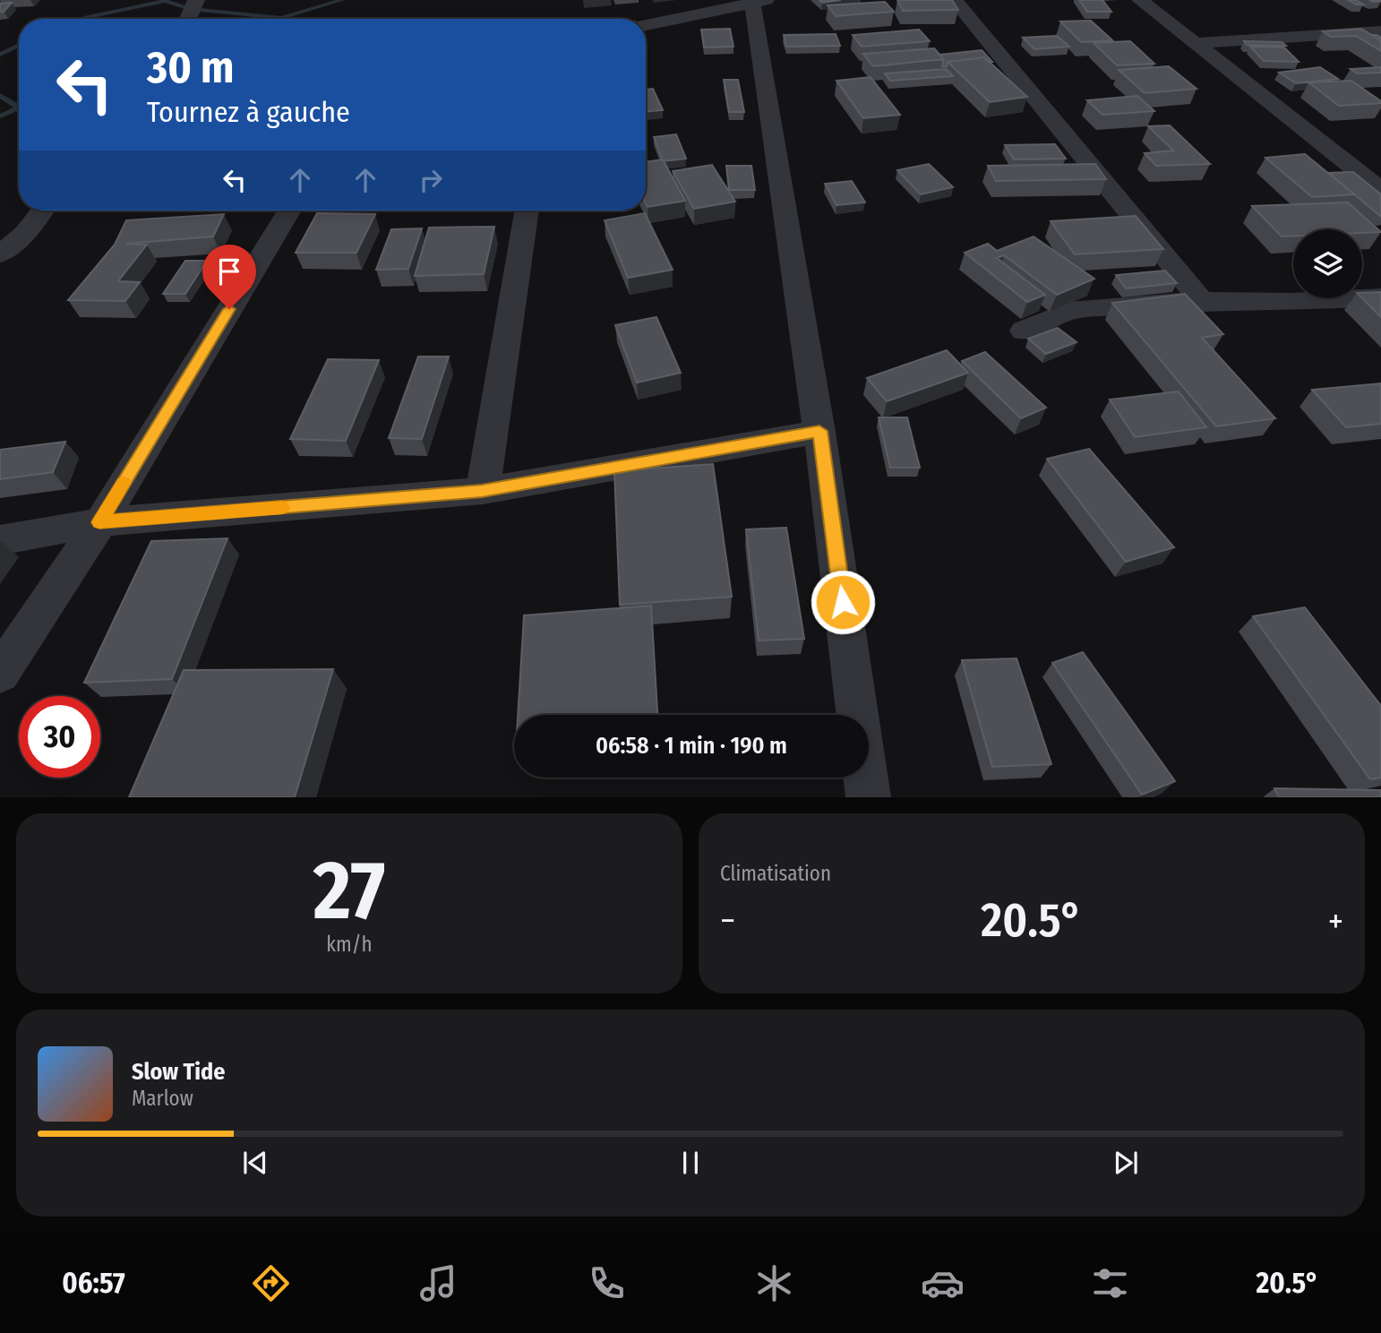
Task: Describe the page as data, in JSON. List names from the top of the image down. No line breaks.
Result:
{"page":{"turn":["30 m","Tournez à gauche"],"limit":"30","trip":"06:58 · 1 min · 190 m","tile":[["27","km/h"],"Climatisation"],"heat":["−","20.5°","+"],"song":["Slow Tide","Marlow"],"tabs":["06:57","20.5°"]}}
